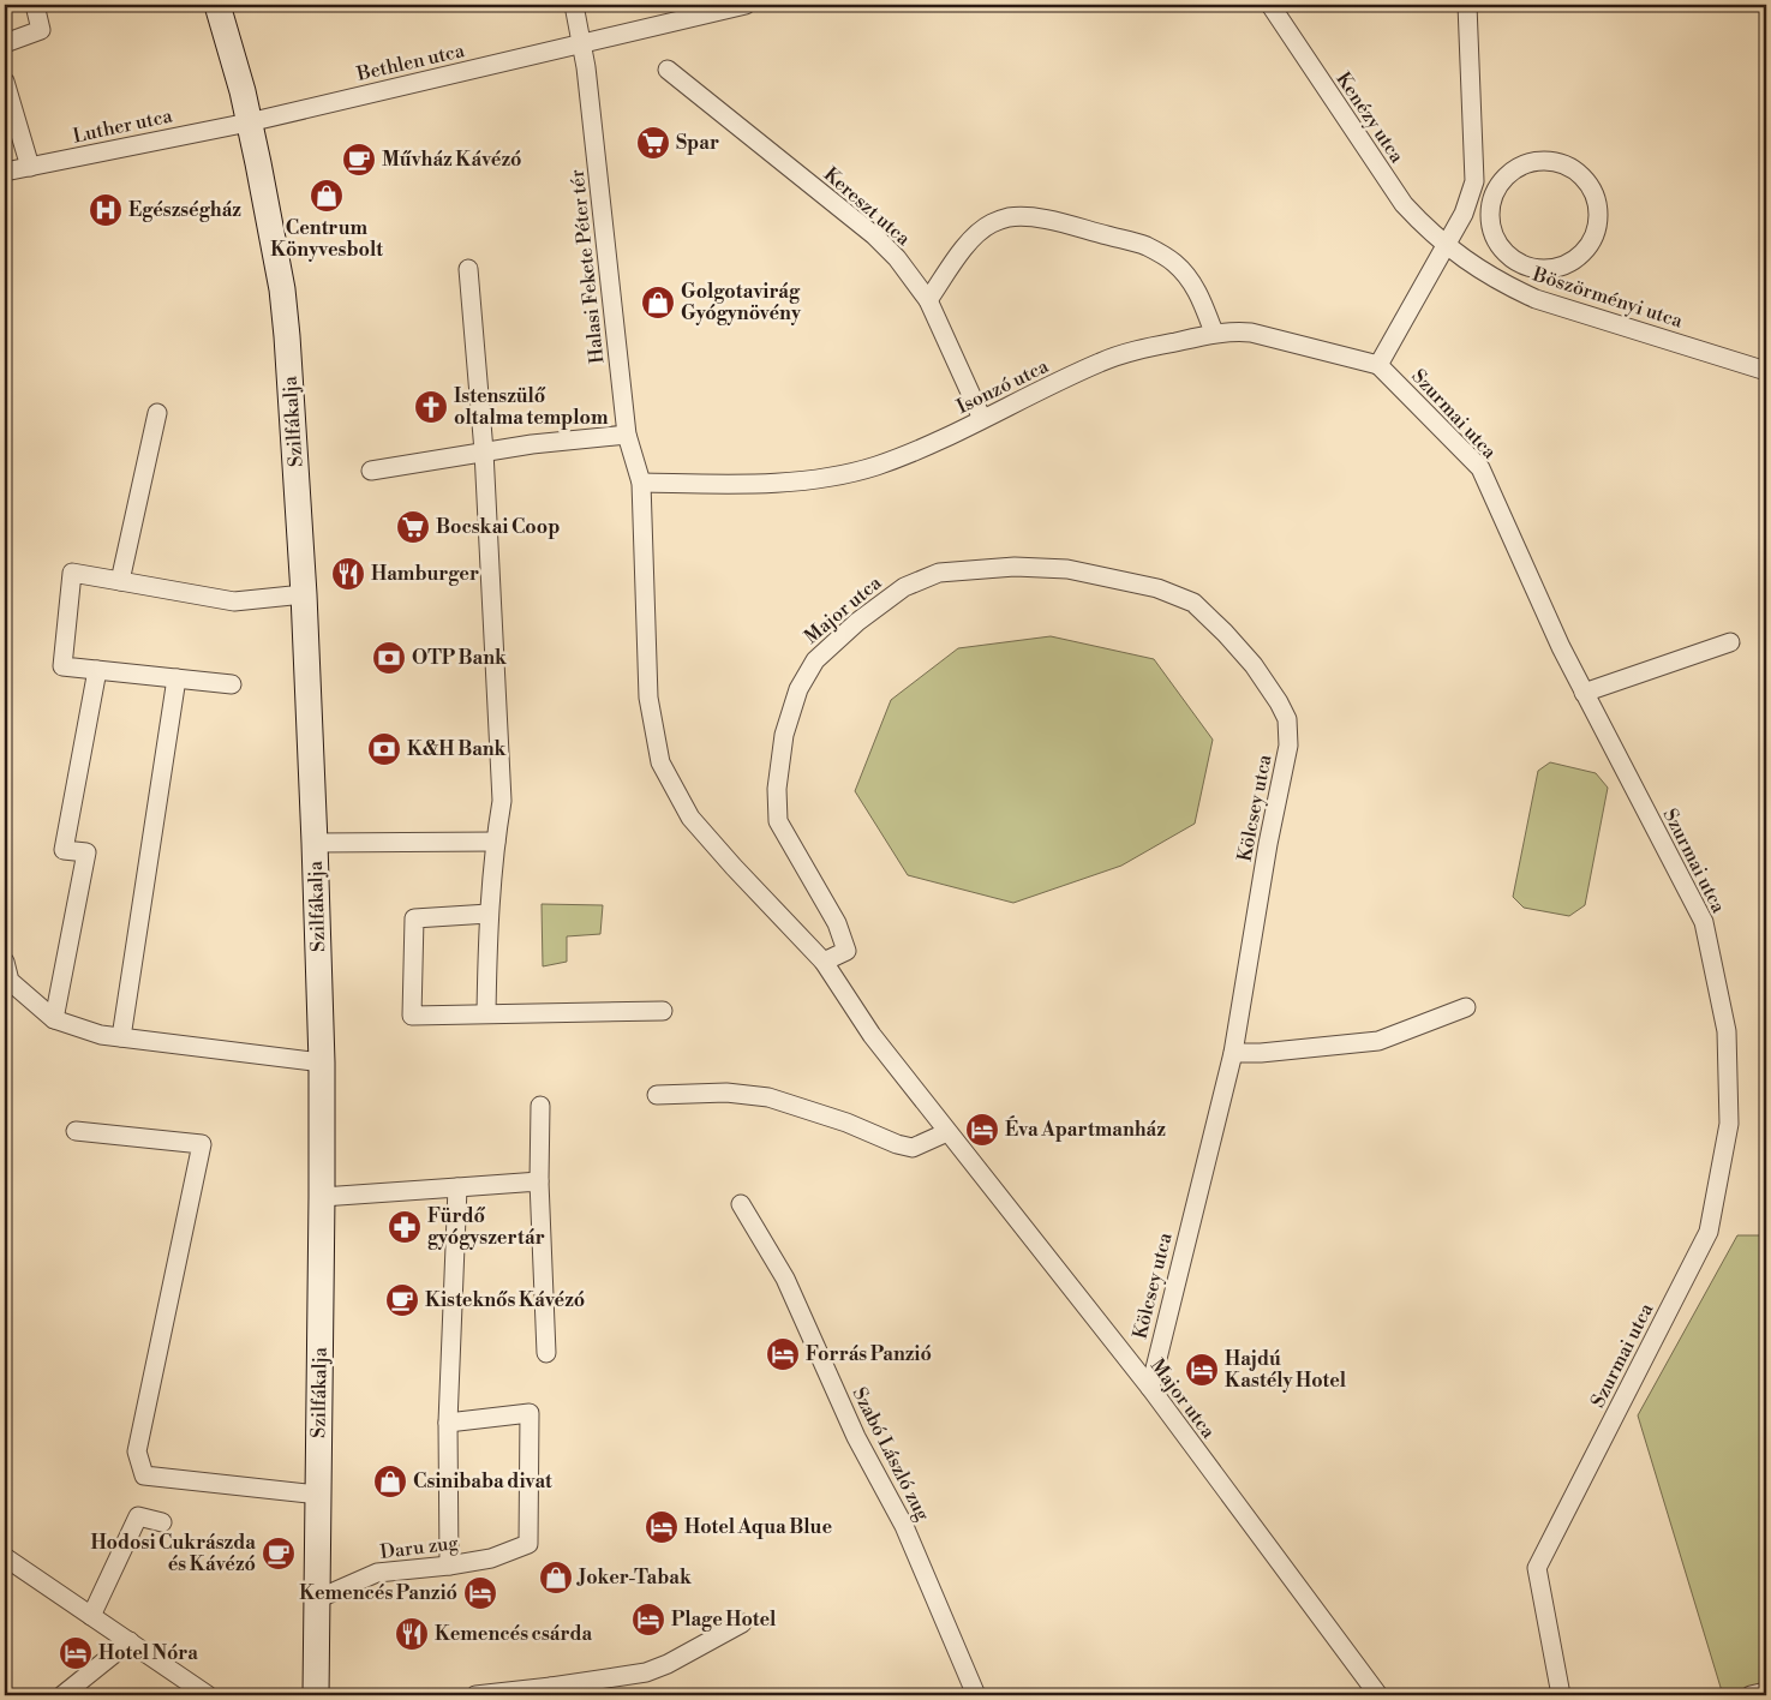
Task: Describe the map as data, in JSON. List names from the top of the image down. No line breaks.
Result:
{"streets":{"street":["Bethlen utca","Kenézy utca","Luther utca","Kereszt utca","Halasi Fekete Péter tér","Böszörményi utca","Isonzó utca","Szurmai utca","Szilfákalja","Major utca","Kölcsey utca","Szabó László zug","Daru zug"]},"crossings":[["Bethlen utca","Luther utca"],["Bethlen utca","Halasi Fekete Péter tér"],["Bethlen utca","Szilfákalja"],["Kenézy utca","Böszörményi utca"],["Luther utca","Szilfákalja"],["Kereszt utca","Isonzó utca"],["Halasi Fekete Péter tér","Isonzó utca"],["Halasi Fekete Péter tér","Major utca"],["Isonzó utca","Szurmai utca"],["Isonzó utca","Major utca"],["Szilfákalja","Daru zug"],["Major utca","Kölcsey utca"]],"places":{"supermarket":["Spar","Bocskai Coop"],"cafe":["Művház Kávézó","Kisteknős Kávézó","Hodosi Cukrászda és Kávézó"],"shop":["Centrum Könyvesbolt","Golgotavirág Gyógynövény","Csinibaba divat","Joker-Tabak"],"hospital":["Egészségház"],"church":["Istenszülő oltalma templom"],"restaurant":["Hamburger","Kemencés csárda"],"bank":["OTP Bank","K&H Bank"],"hotel":["Éva Apartmanház","Forrás Panzió","Hajdú Kastély Hotel","Hotel Aqua Blue","Kemencés Panzió","Plage Hotel","Hotel Nóra"],"pharmacy":["Fürdő gyógyszertár"]}}
